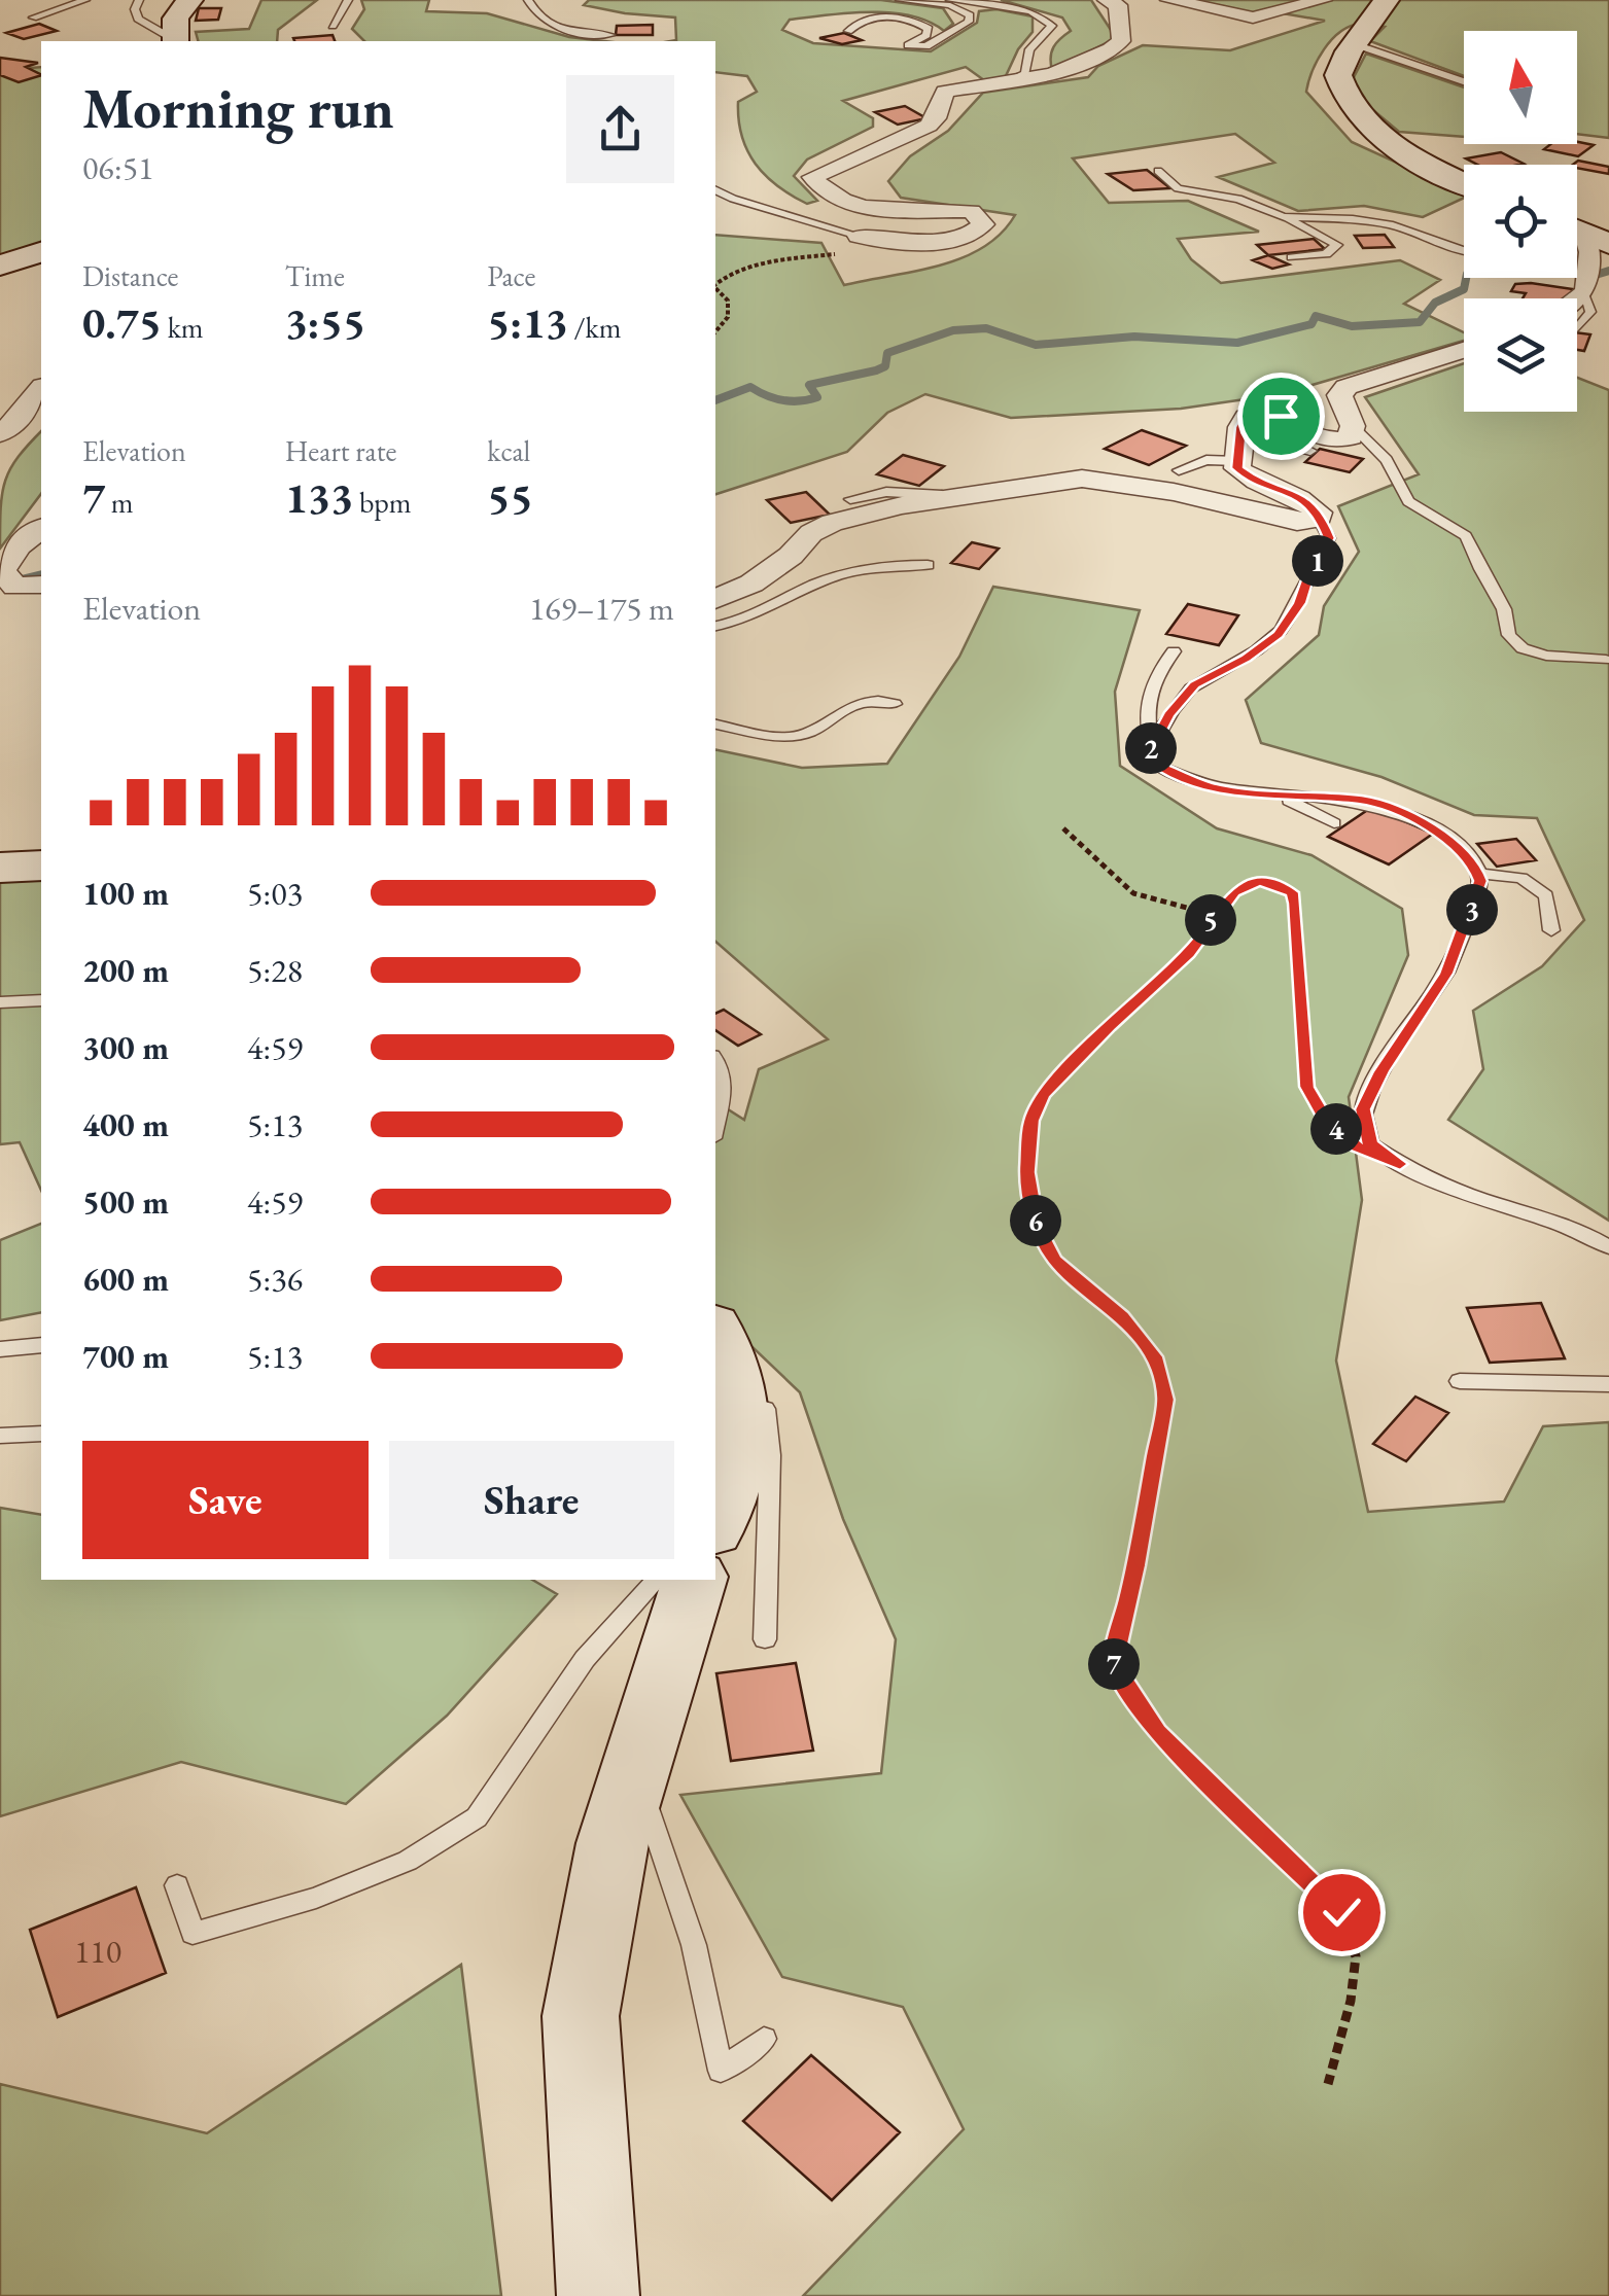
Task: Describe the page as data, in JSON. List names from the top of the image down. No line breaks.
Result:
{"house_numbers":["110"],"north":"top","page":{"heading":["Morning run","06:51"],"stats":[["Distance","0.75 km"],["Time","3:55"],["Pace","5:13 /km"],["Elevation","7 m"],["Heart rate","133 bpm"],["kcal","55"]],"pins":["1","2","3","5","4","6","7"],"chart":["Elevation","169–175 m"],"list":[{"name":"100 m","note":"5:03"},{"name":"200 m","note":"5:28"},{"name":"300 m","note":"4:59"},{"name":"400 m","note":"5:13"},{"name":"500 m","note":"4:59"},{"name":"600 m","note":"5:36"},{"name":"700 m","note":"5:13"}],"buttons":["Save","Share"]}}
